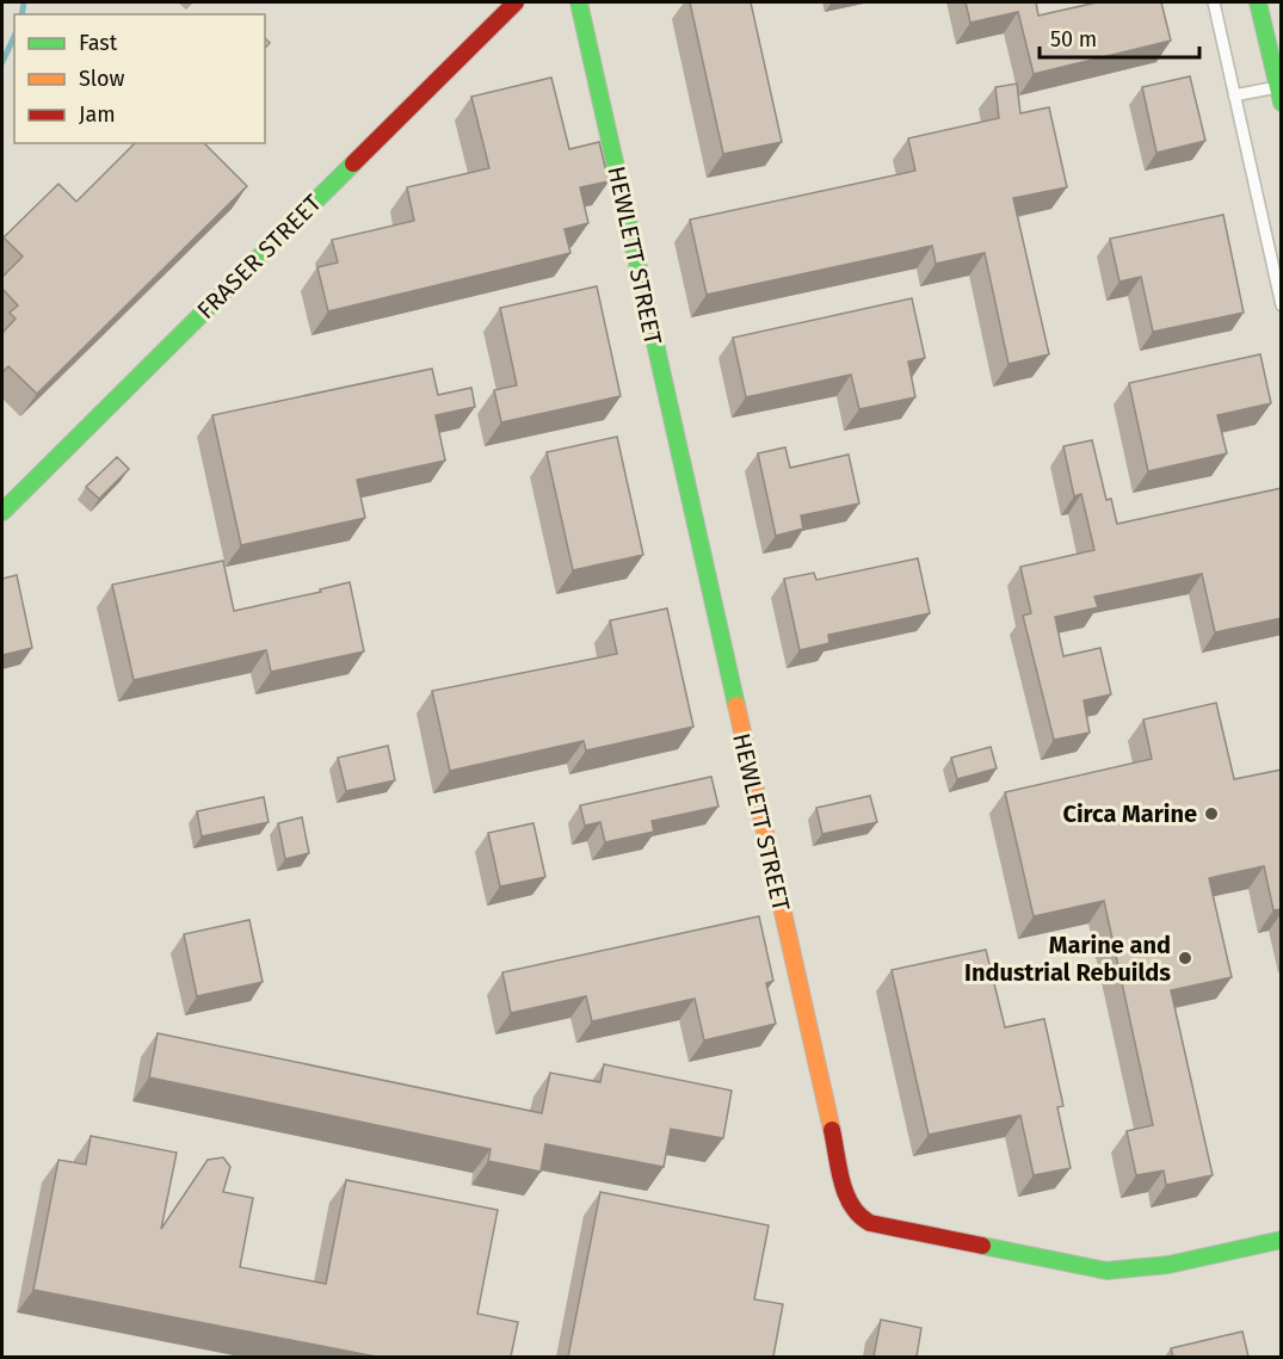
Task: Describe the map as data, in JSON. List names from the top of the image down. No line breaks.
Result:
{"streets":{"street":["HEWLETT STREET","FRASER STREET"]},"places":["Circa Marine","Marine and Industrial Rebuilds"],"legend":["Fast","Slow","Jam"],"scale_bar":"50 m"}
